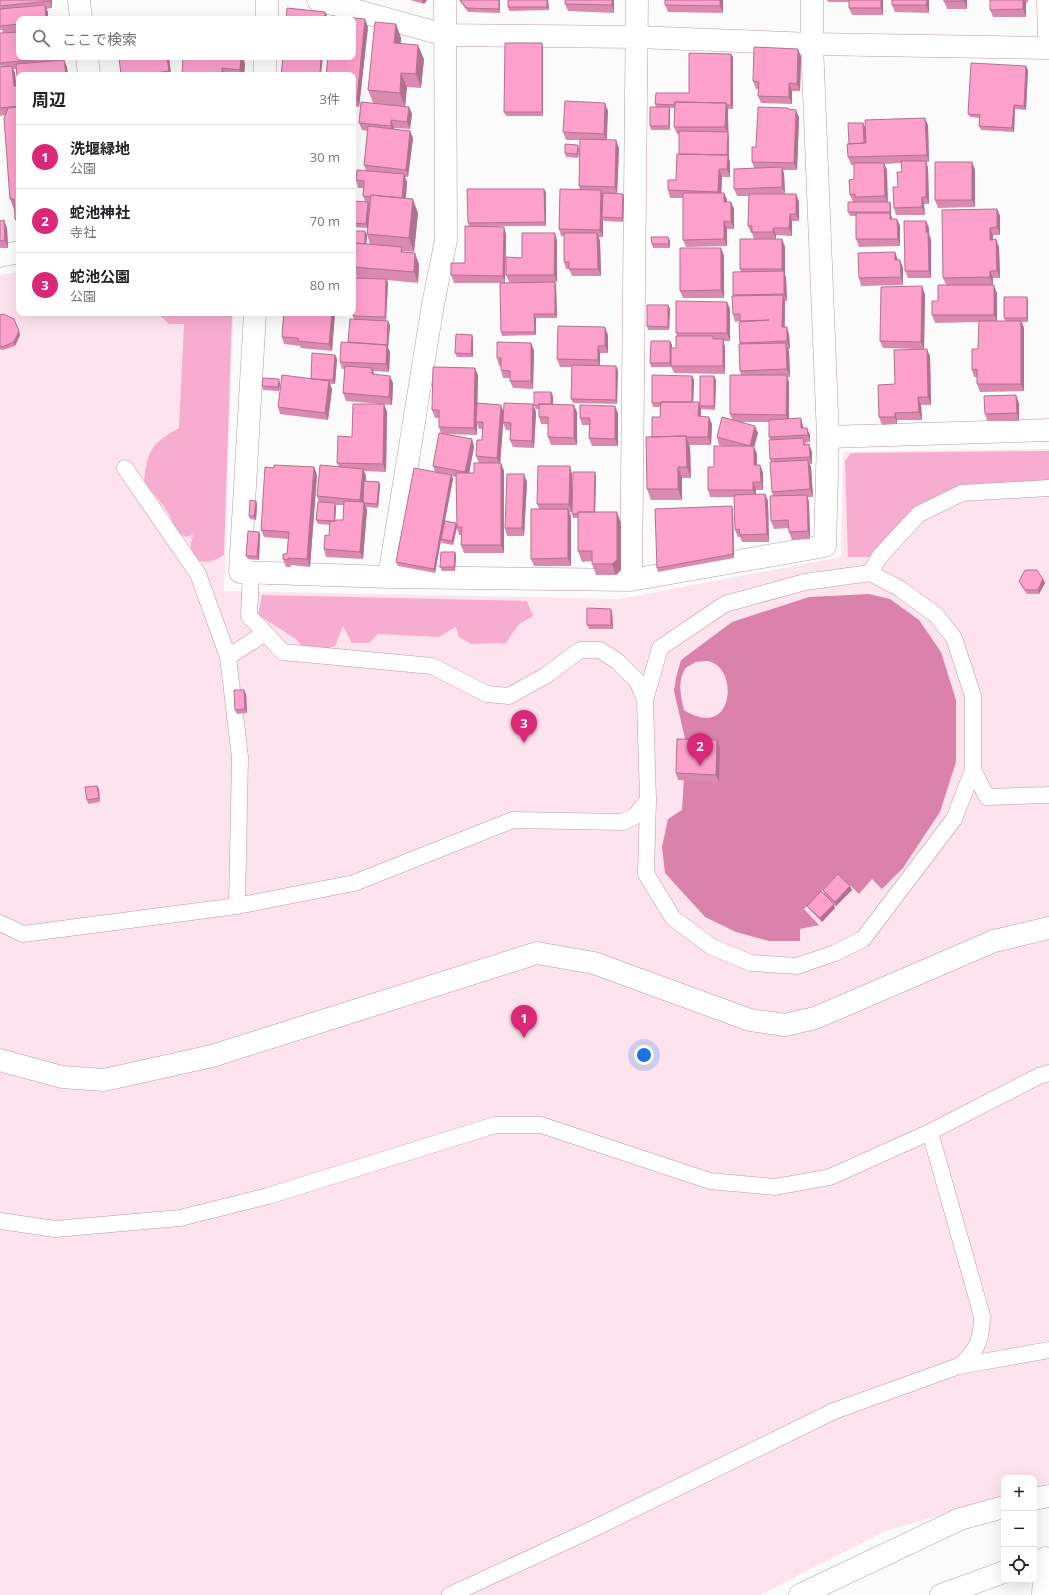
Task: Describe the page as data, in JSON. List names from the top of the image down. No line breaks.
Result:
{"page":{"search":"ここで検索","heading":["周辺","3件"],"list":[{"mark":"1","name":"洗堰緑地","note":"公園","value":"30 m"},{"mark":"2","name":"蛇池神社","note":"寺社","value":"70 m"},{"mark":"3","name":"蛇池公園","note":"公園","value":"80 m"}],"pins":["3","2","1"],"map_buttons":["+","−"]}}
